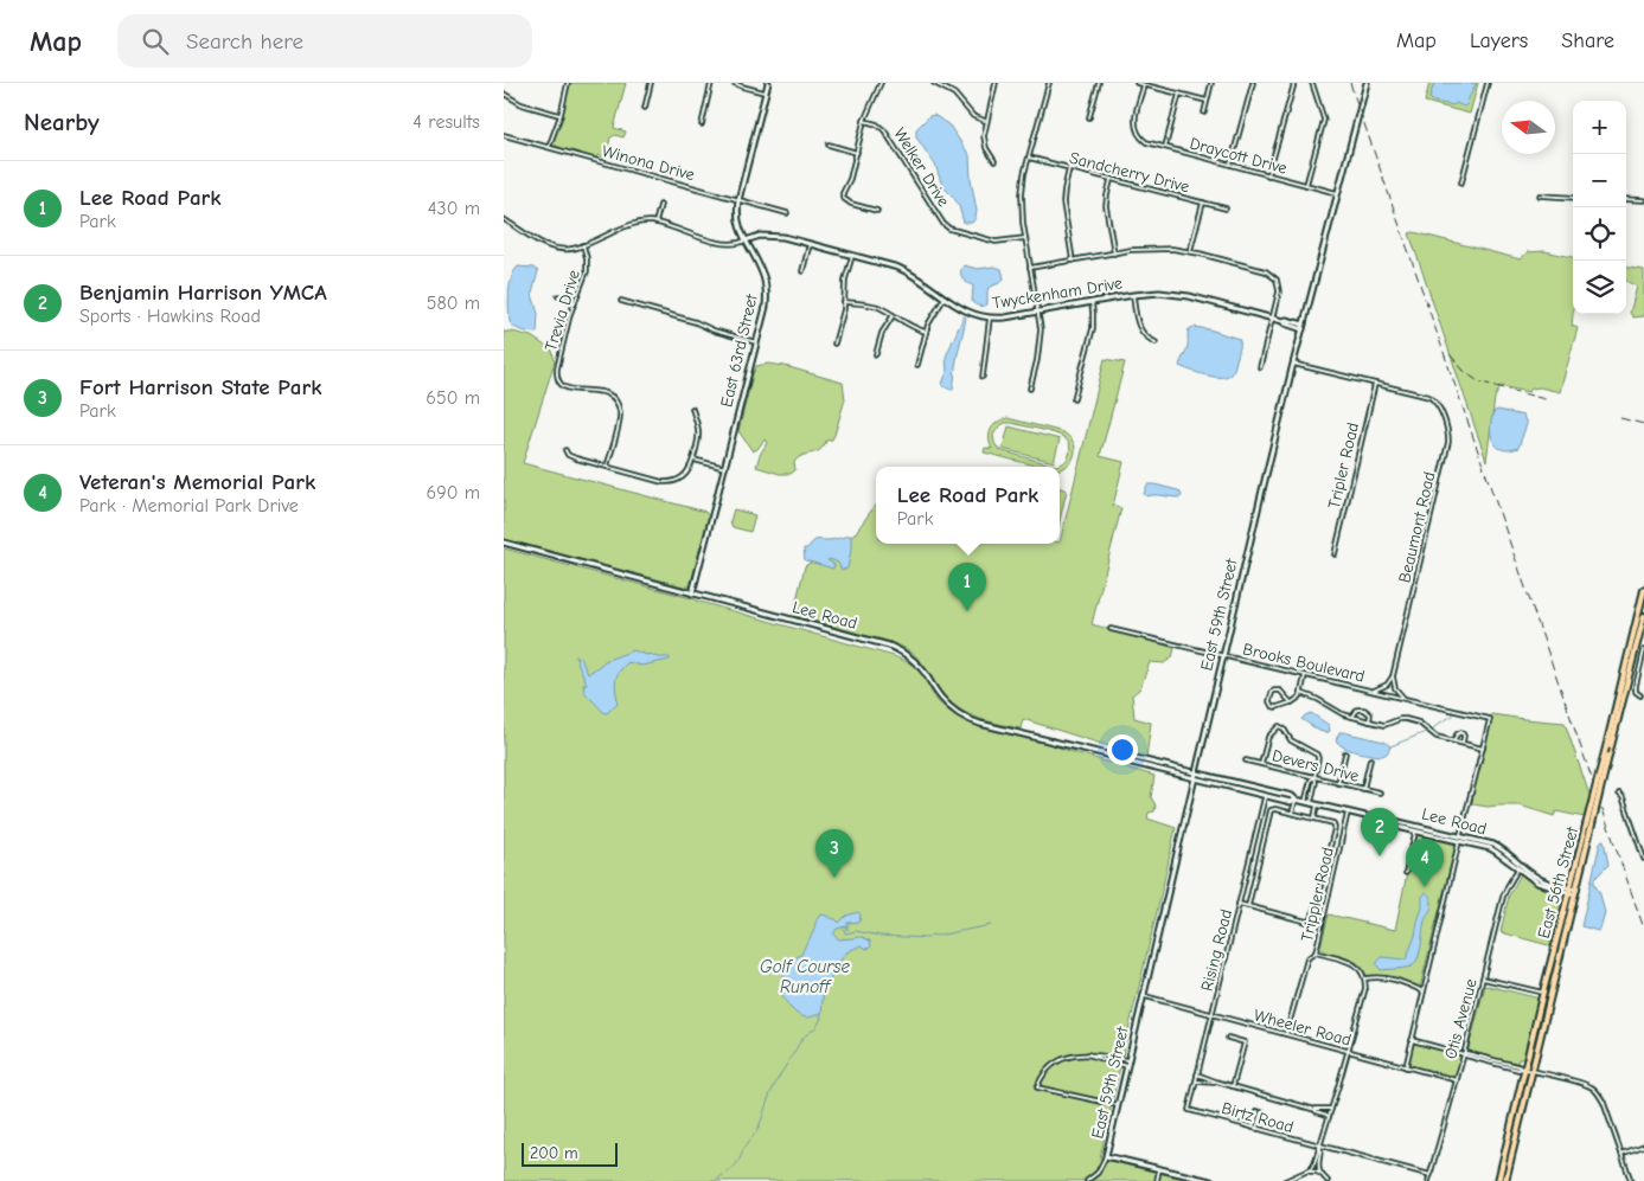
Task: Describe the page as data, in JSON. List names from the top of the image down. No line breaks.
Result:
{"streets":{"main road":["East 56th Street"],"street":["Draycott Drive","Winona Drive","Welker Drive","Sandcherry Drive","Twyckenham Drive","Trevia Drive","East 63rd Street","Tripler Road","Beaumont Road","Lee Road","East 59th Street","Brooks Boulevard","Devers Drive","Trippler Road","Rising Road","Otis Avenue","Wheeler Road","Birtz Road"]},"crossings":[["Draycott Drive","East 59th Street"],["Winona Drive","East 63rd Street"],["Twyckenham Drive","East 63rd Street"],["Twyckenham Drive","East 59th Street"],["East 63rd Street","Lee Road"],["Tripler Road","Beaumont Road"],["Lee Road","East 59th Street"],["Lee Road","East 56th Street"],["Lee Road","Trippler Road"],["Lee Road","Rising Road"],["Lee Road","Otis Avenue"],["East 59th Street","Brooks Boulevard"],["East 59th Street","Wheeler Road"],["Rising Road","Wheeler Road"],["Rising Road","Birtz Road"],["Otis Avenue","Wheeler Road"],["Otis Avenue","Birtz Road"]],"water":["Golf Course Runoff"],"scale_bar":"200 m","north":"left","page":{"header":"Map","search":"Search here","nav":["Map","Layers","Share"],"heading":["Nearby","4 results"],"map_buttons":["+","−"],"list":[{"mark":"1","name":"Lee Road Park","note":"Park","value":"430 m"},{"mark":"2","name":"Benjamin Harrison YMCA","note":"Sports · Hawkins Road","value":"580 m"},{"mark":"3","name":"Fort Harrison State Park","note":"Park","value":"650 m"},{"mark":"4","name":"Veteran's Memorial Park","note":"Park · Memorial Park Drive","value":"690 m"}],"popup":["Lee Road Park","Park"],"pins":["1","2","3","4"],"scale":"200 m"}}
